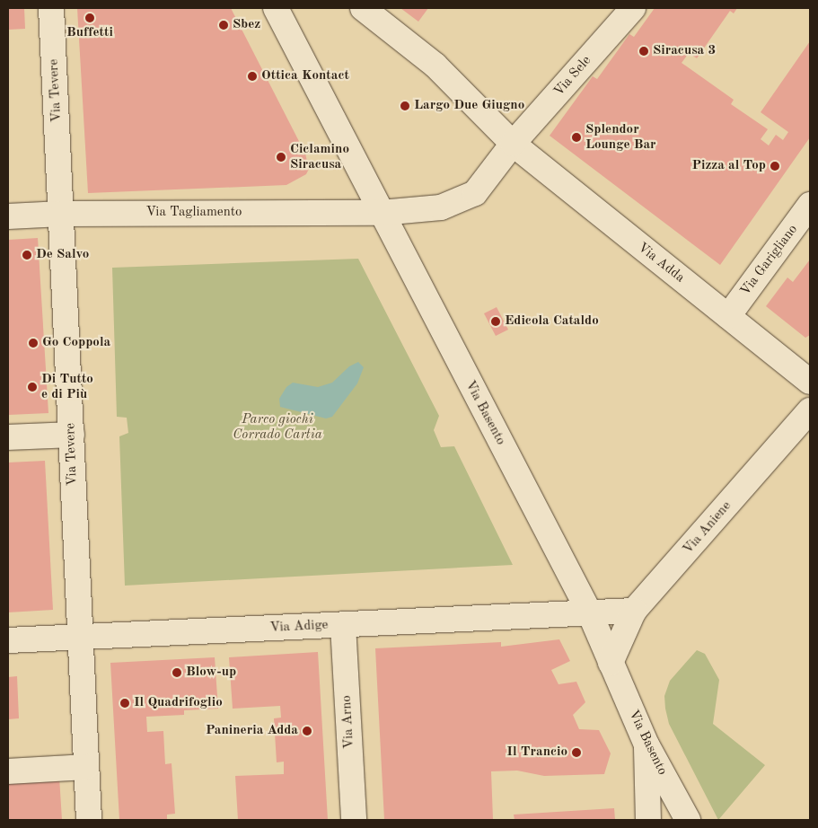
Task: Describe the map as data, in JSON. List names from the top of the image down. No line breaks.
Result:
{"streets":{"street":["Via Sele","Via Tevere","Via Tagliamento","Via Garigliano","Via Adda","Via Basento","Via Aniene","Via Adige","Via Arno"]},"crossings":[["Via Sele","Via Tagliamento"],["Via Sele","Via Adda"],["Via Sele","Via Basento"],["Via Tevere","Via Tagliamento"],["Via Tevere","Via Adige"],["Via Tagliamento","Via Basento"],["Via Garigliano","Via Adda"],["Via Basento","Via Aniene"],["Via Basento","Via Adige"],["Via Adige","Via Arno"]],"parks":["Parco giochi Corrado Cartia"],"places":["Buffetti","Sbez","Siracusa 3","Ottica Kontact","Largo Due Giugno","Splendor Lounge Bar","Ciclamino Siracusa","Pizza al Top","De Salvo","Edicola Cataldo","Go Coppola","Di Tutto e di Più","Blow-up","Il Quadrifoglio","Panineria Adda","Il Trancio"]}
